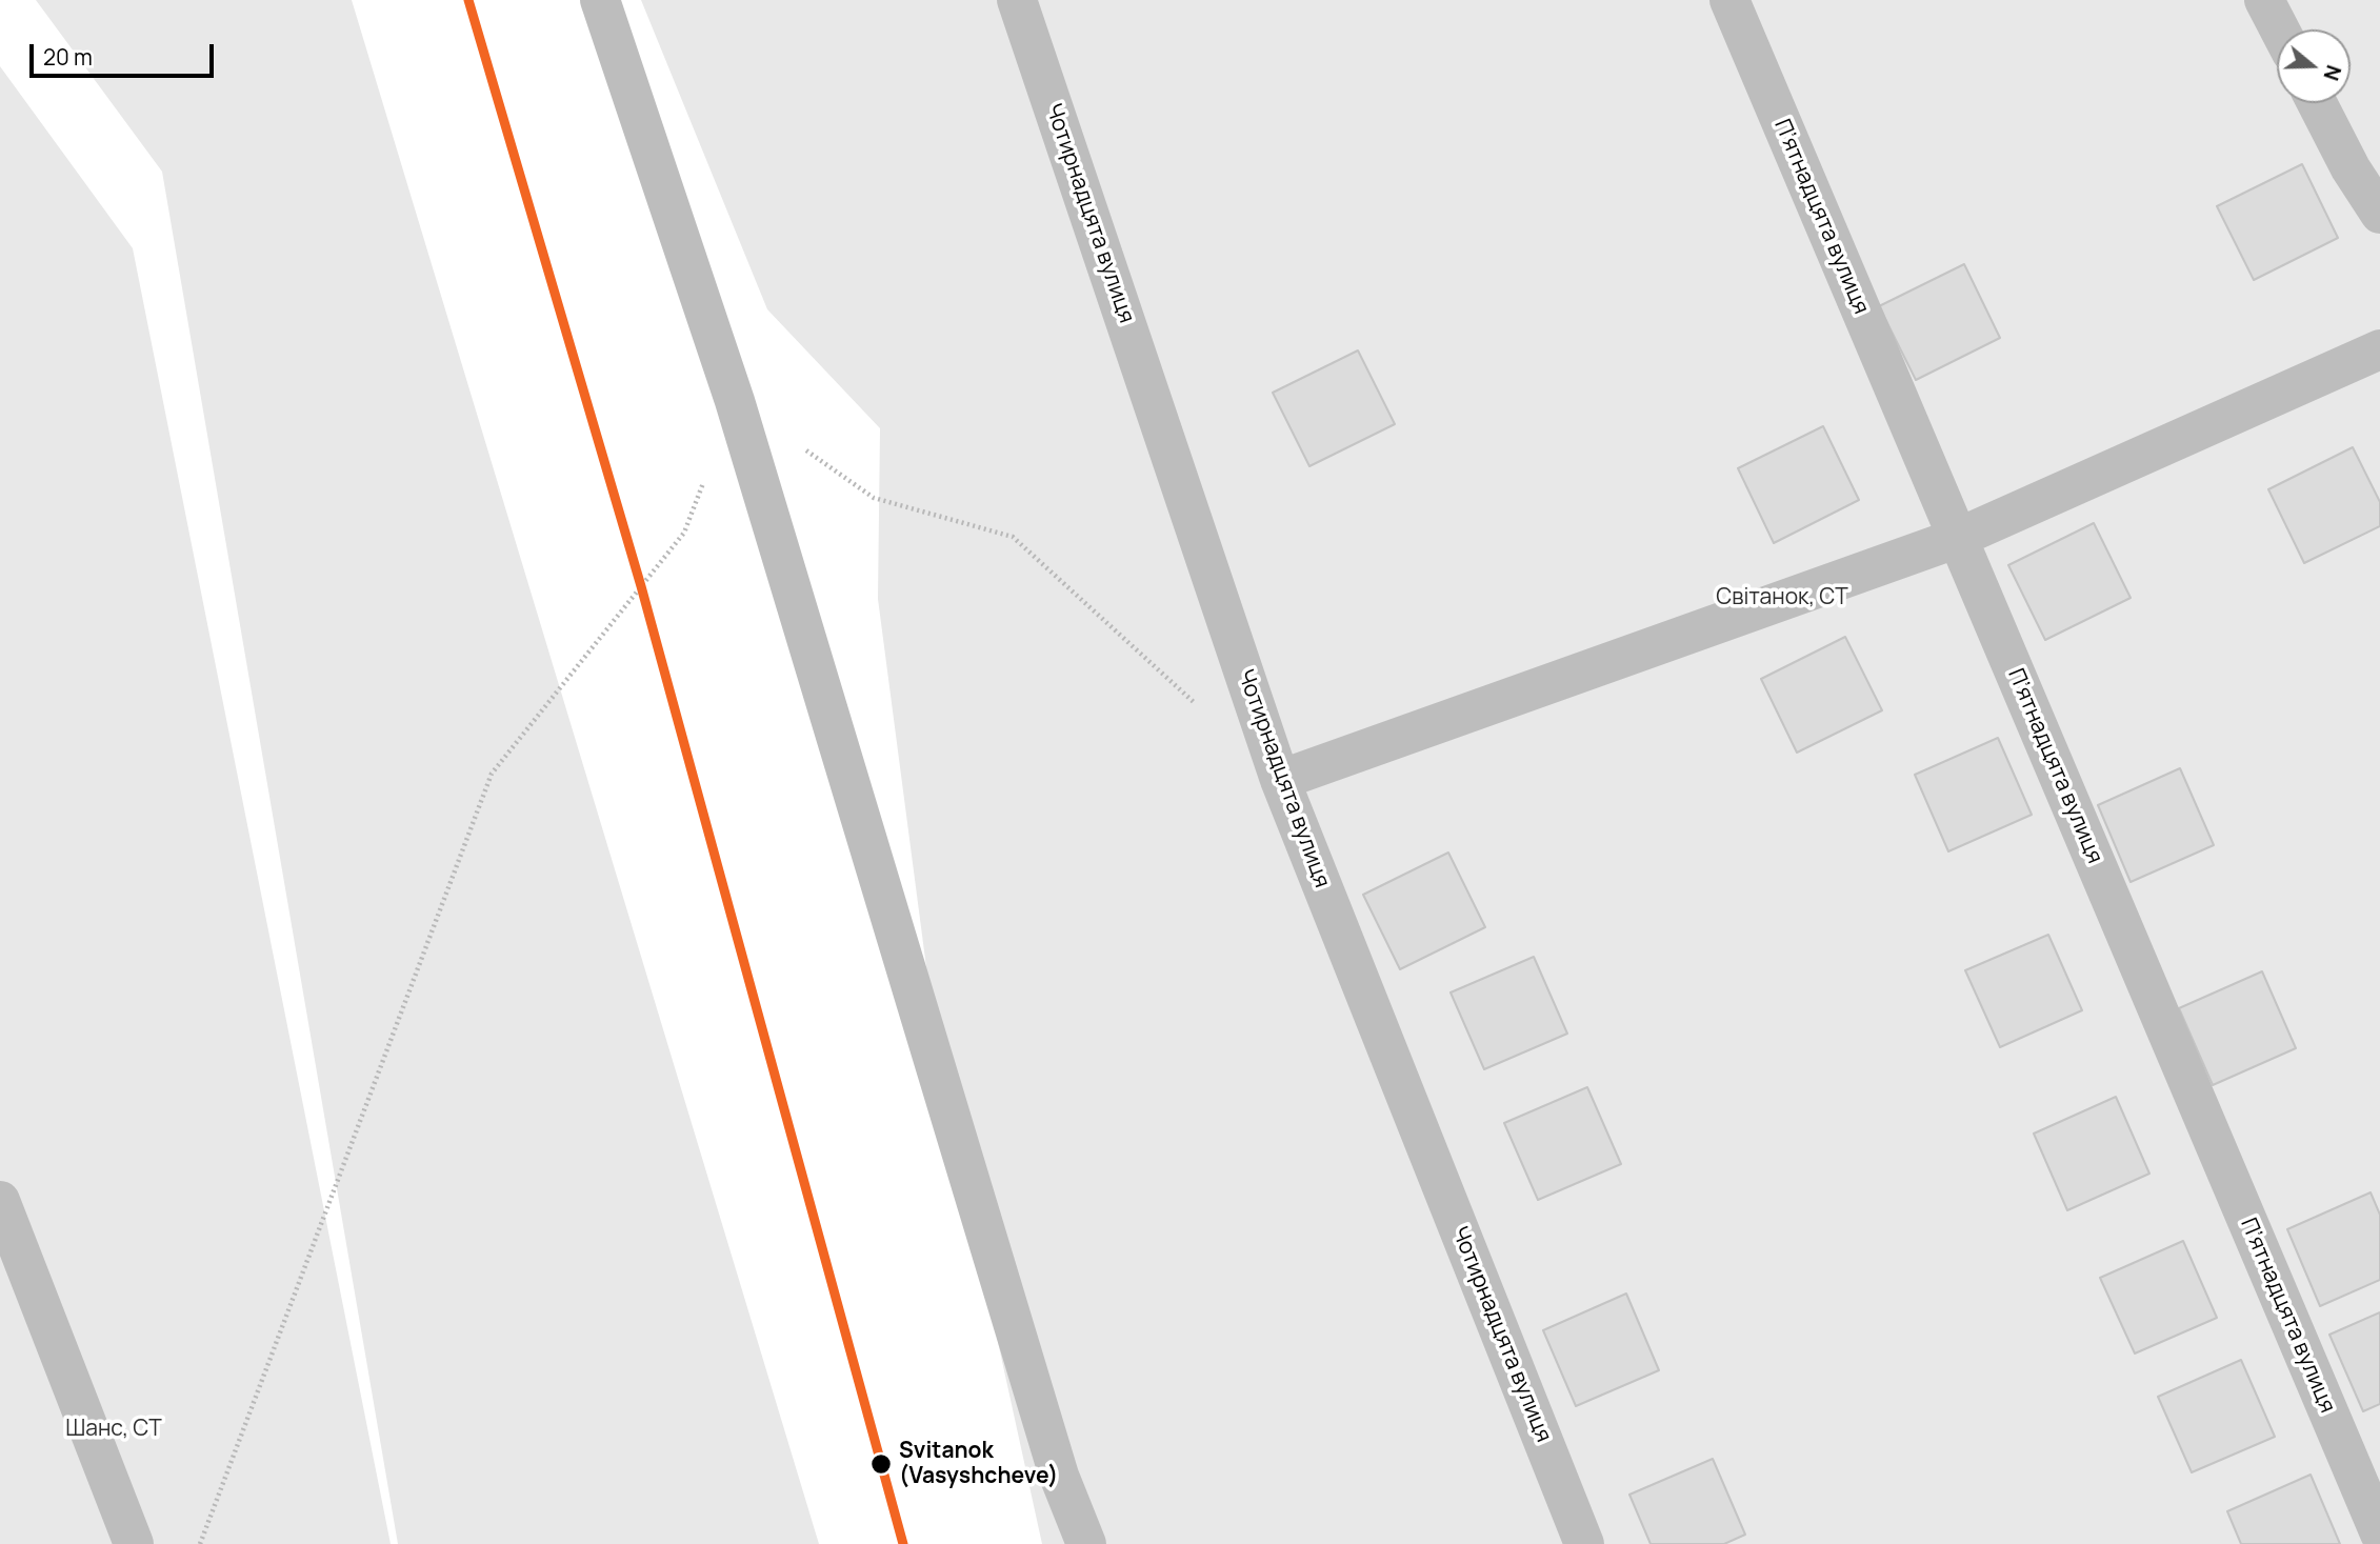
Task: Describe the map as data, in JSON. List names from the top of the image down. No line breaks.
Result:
{"streets":{"street":["Чотирнадцята вулиця","П’ятнадцята вулиця"]},"parks":["Світанок, СТ","Шанс, СТ"],"places":["Svitanok (Vasyshcheve)"],"scale_bar":"20 m","north":"right"}
